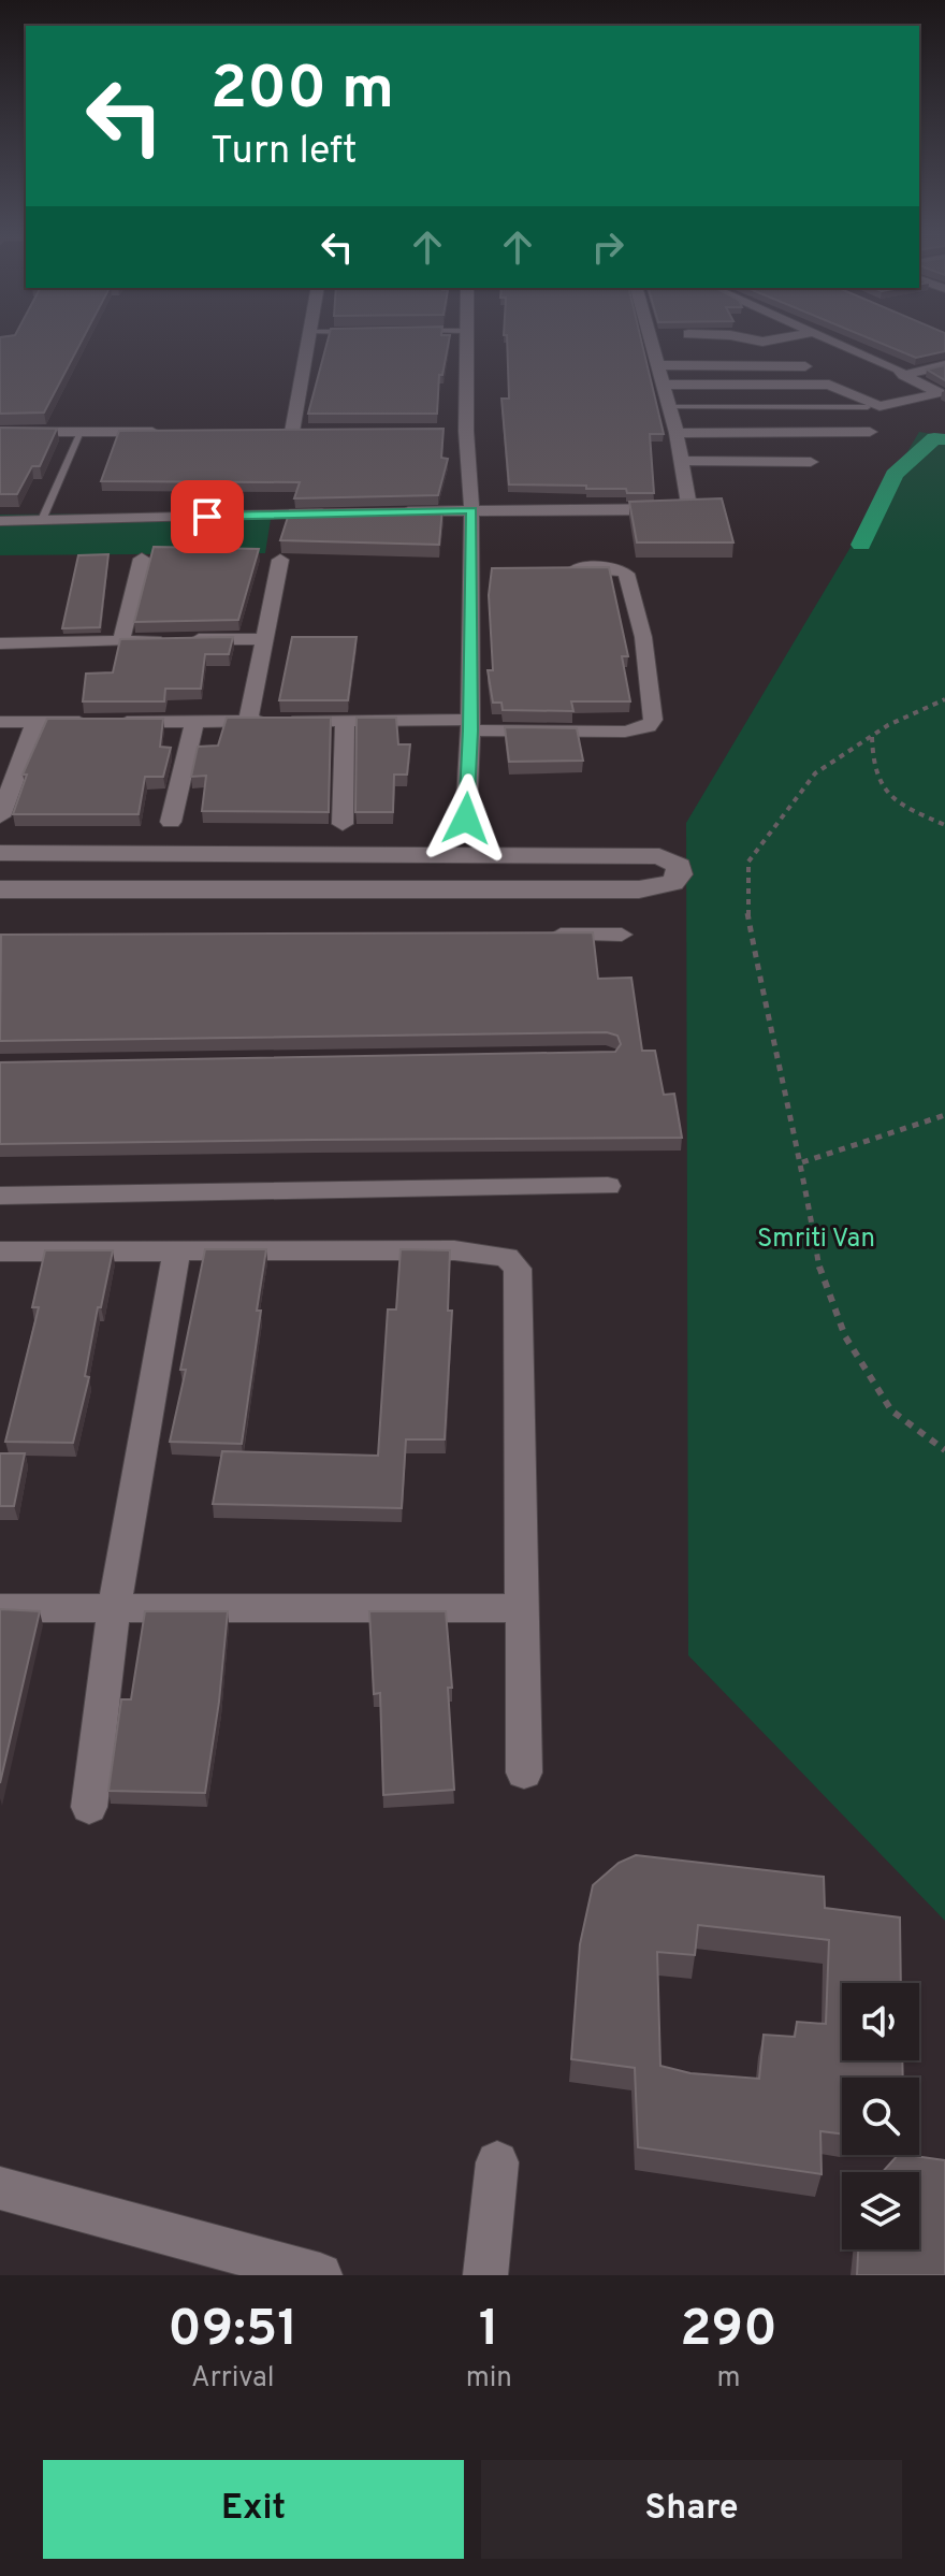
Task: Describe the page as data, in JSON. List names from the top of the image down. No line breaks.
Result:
{"parks":["Smriti Van"],"page":{"turn":["200 m","Turn left"],"eta":["09:51","Arrival","1","min","290","m"],"buttons":["Exit","Share"]}}
